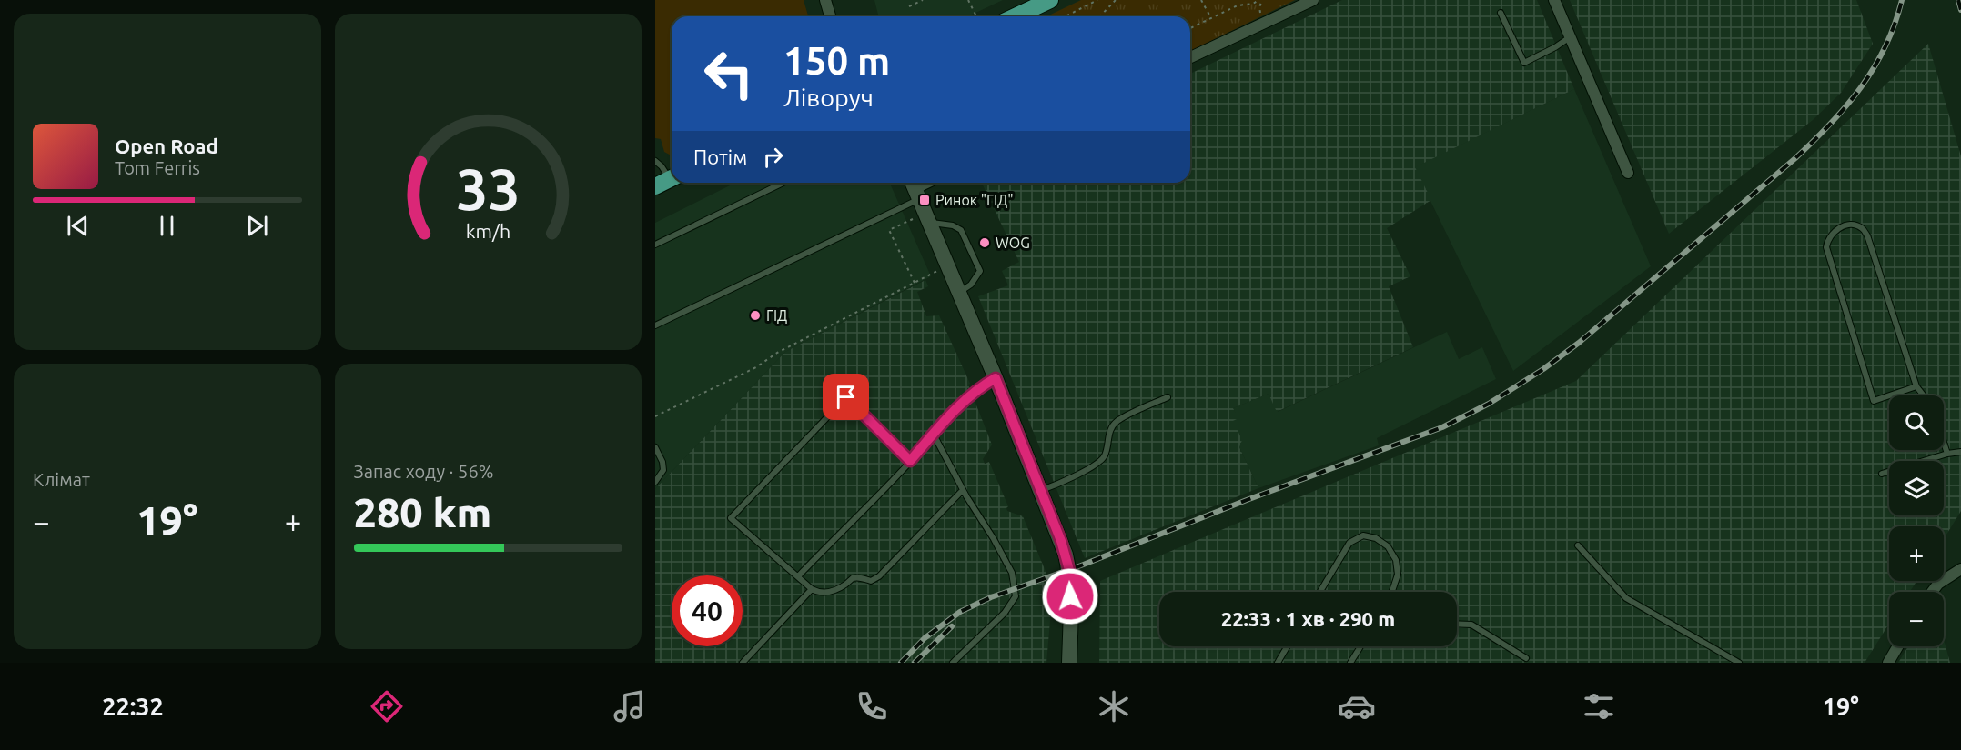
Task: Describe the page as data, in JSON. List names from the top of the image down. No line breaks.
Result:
{"places":{"transit":["Ринок \"ГІД\""],"other":["WOG","ГІД"]},"page":{"turn":["150 m","Ліворуч"],"song":["Open Road","Tom Ferris"],"then":"Потім","tile":["Клімат",["Запас ходу · 56%","280 km"]],"map_buttons":["+","−"],"heat":["−","19°","+"],"limit":"40","trip":"22:33 · 1 хв · 290 m","tabs":["22:32","19°"],"gauge":["33","km/h"]}}
